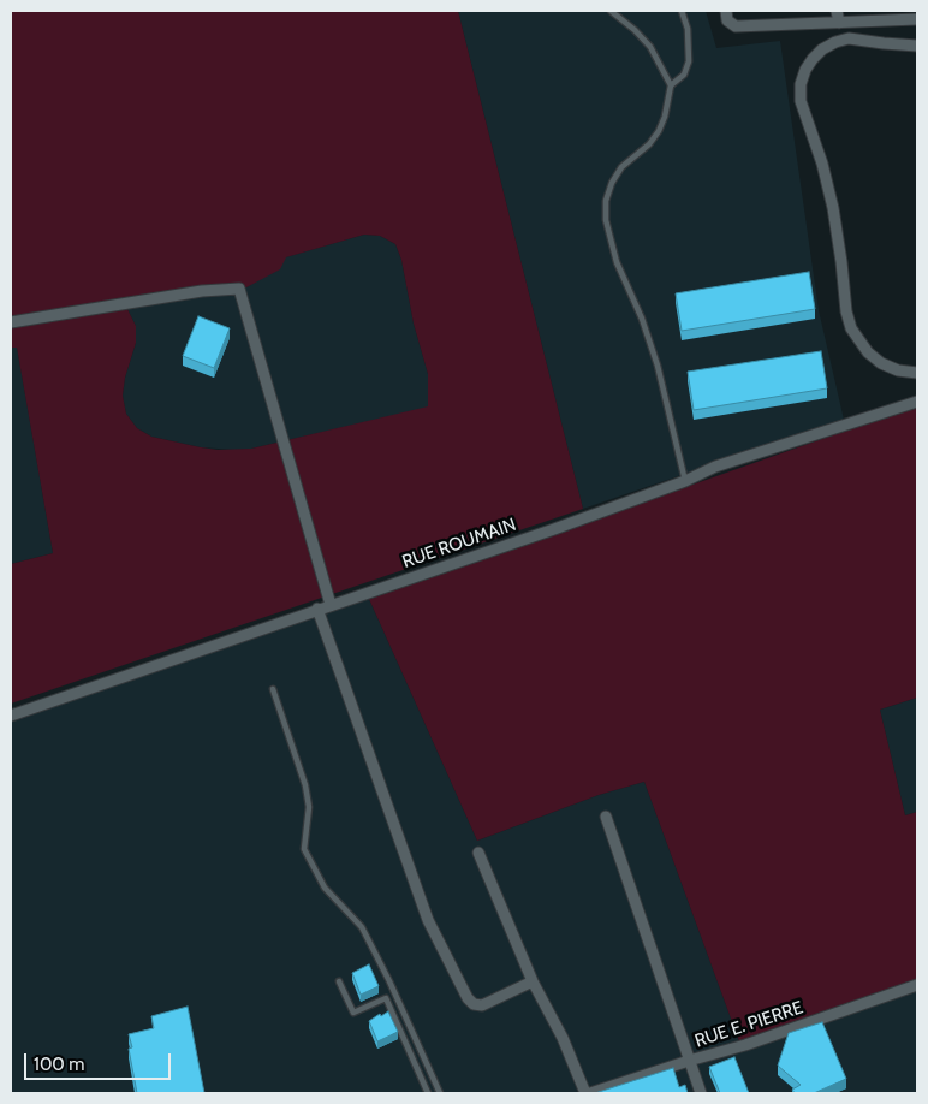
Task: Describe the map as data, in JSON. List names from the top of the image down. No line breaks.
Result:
{"streets":{"street":["RUE ROUMAIN","RUE E. PIERRE"]},"scale_bar":"100 m"}
